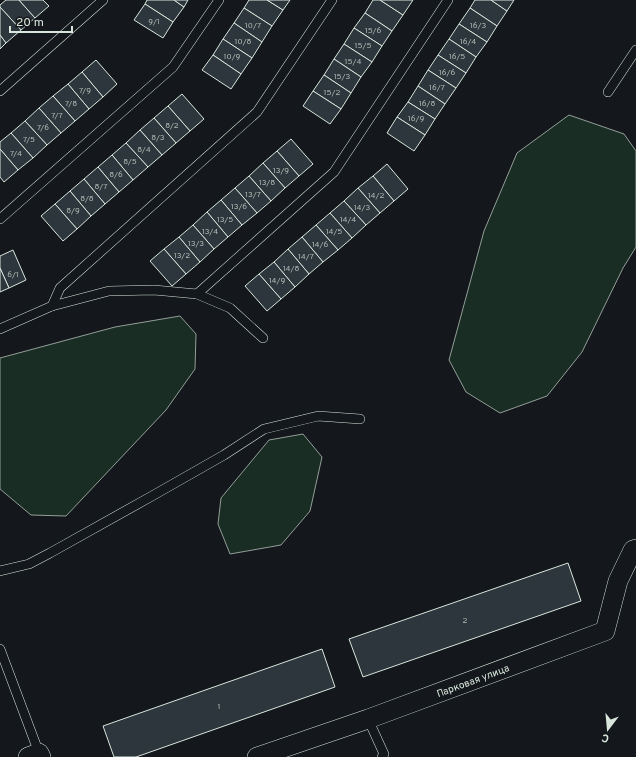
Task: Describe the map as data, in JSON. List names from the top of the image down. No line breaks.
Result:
{"streets":{"street":["Парковая улица"]},"house_numbers":["9/1","10/7","16/3","15/6","10/8","16/4","15/5","10/9","16/5","15/4","16/6","15/3","16/7","7/9","15/2","7/8","16/8","7/7","16/9","8/2","7/6","8/3","7/5","8/4","7/4","8/5","13/9","8/6","13/8","8/7","13/7","14/2","8/8","13/6","14/3","8/9","13/5","14/4","13/4","14/5","13/3","14/6","13/2","14/7","14/8","6/1","14/9","2","1"],"scale_bar":"20 m","north":"bottom"}
